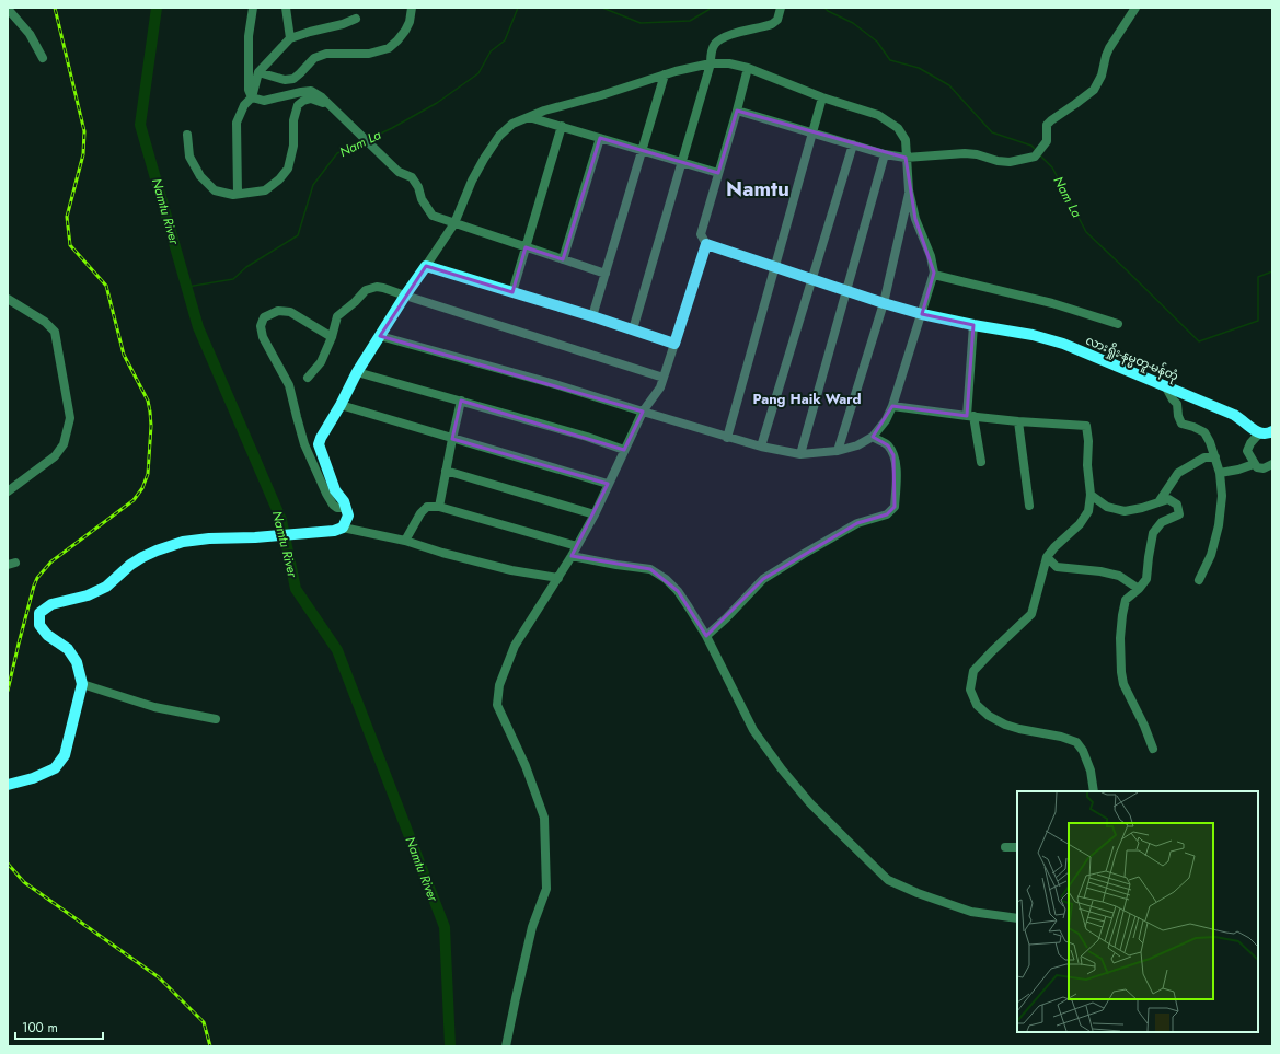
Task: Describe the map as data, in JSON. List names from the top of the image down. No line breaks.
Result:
{"streets":{"main road":["လားရှိုး-နမ္မတူ-မန်တုံ"]},"districts":["Namtu","Pang Haik Ward"],"water":["Nam La","Namtu River"],"scale_bar":"100 m"}
